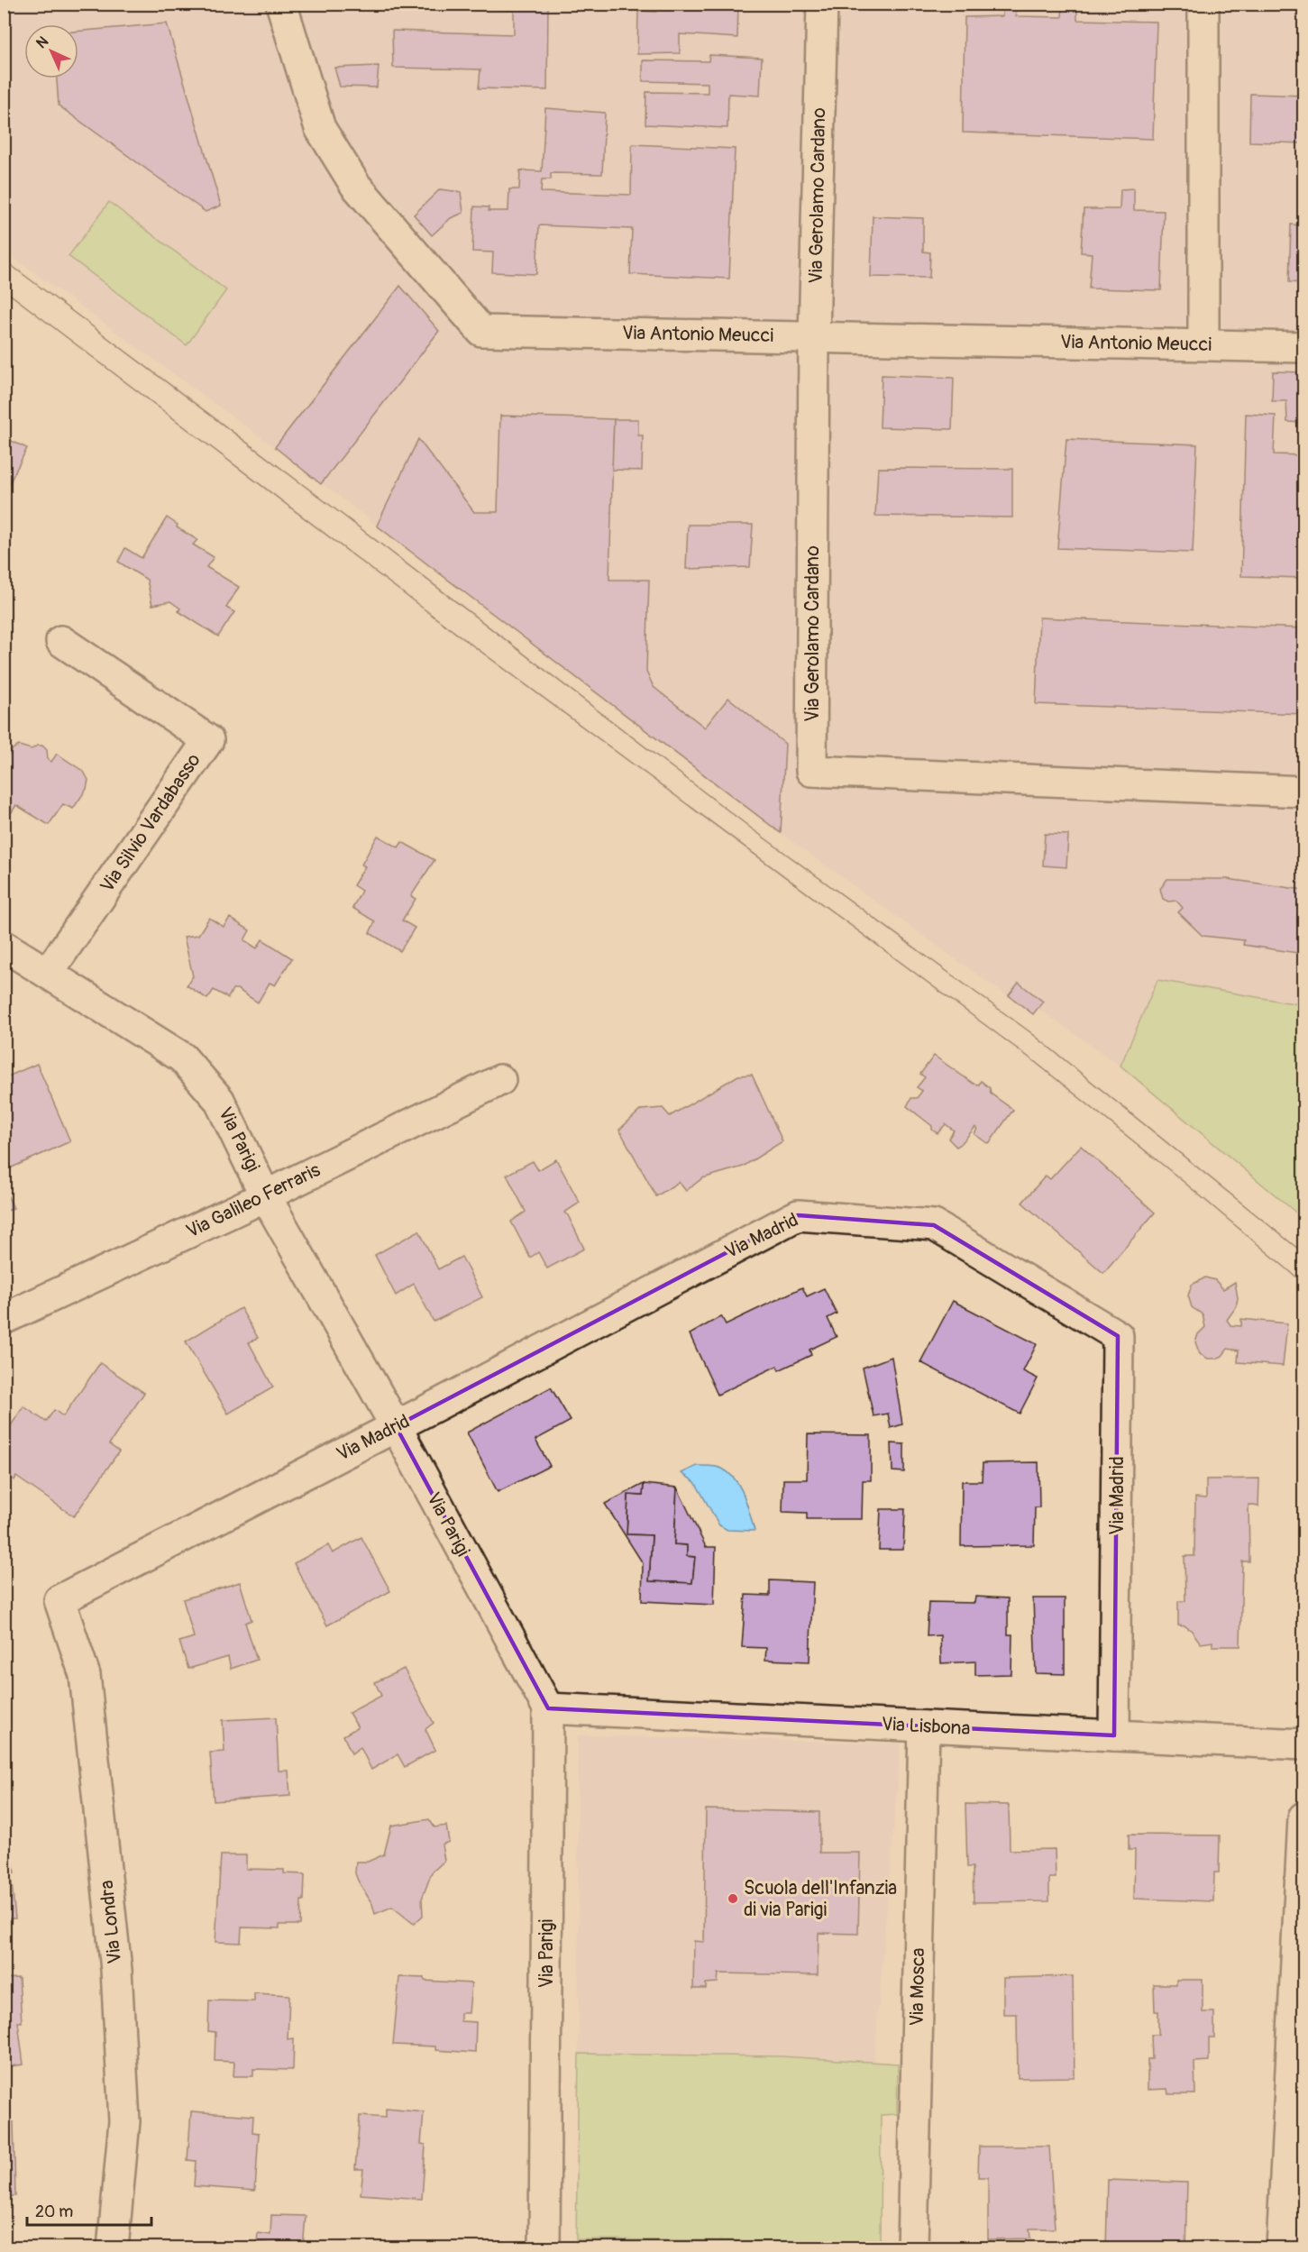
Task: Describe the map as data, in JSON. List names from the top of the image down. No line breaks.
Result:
{"streets":{"street":["Via Gerolamo Cardano","Via Antonio Meucci","Via Silvio Vardabasso","Via Parigi","Via Galileo Ferraris","Via Madrid","Via Lisbona","Via Londra","Via Mosca"]},"crossings":[["Via Gerolamo Cardano","Via Antonio Meucci"],["Via Silvio Vardabasso","Via Parigi"],["Via Parigi","Via Galileo Ferraris"],["Via Parigi","Via Madrid"],["Via Parigi","Via Lisbona"],["Via Madrid","Via Lisbona"],["Via Madrid","Via Londra"],["Via Lisbona","Via Mosca"]],"places":["Scuola dell'Infanzia di via Parigi"],"scale_bar":"20 m","north":"top left"}
